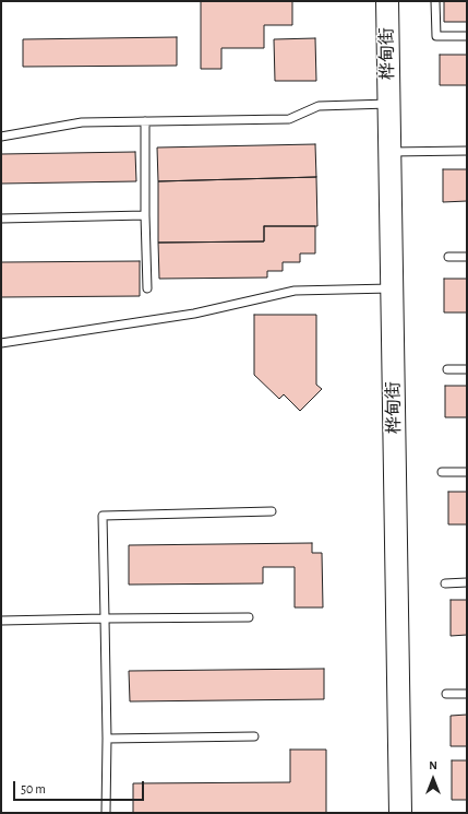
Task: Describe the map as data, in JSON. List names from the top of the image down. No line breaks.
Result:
{"streets":{"street":["桦甸街"]},"scale_bar":"50 m","north":"top"}
